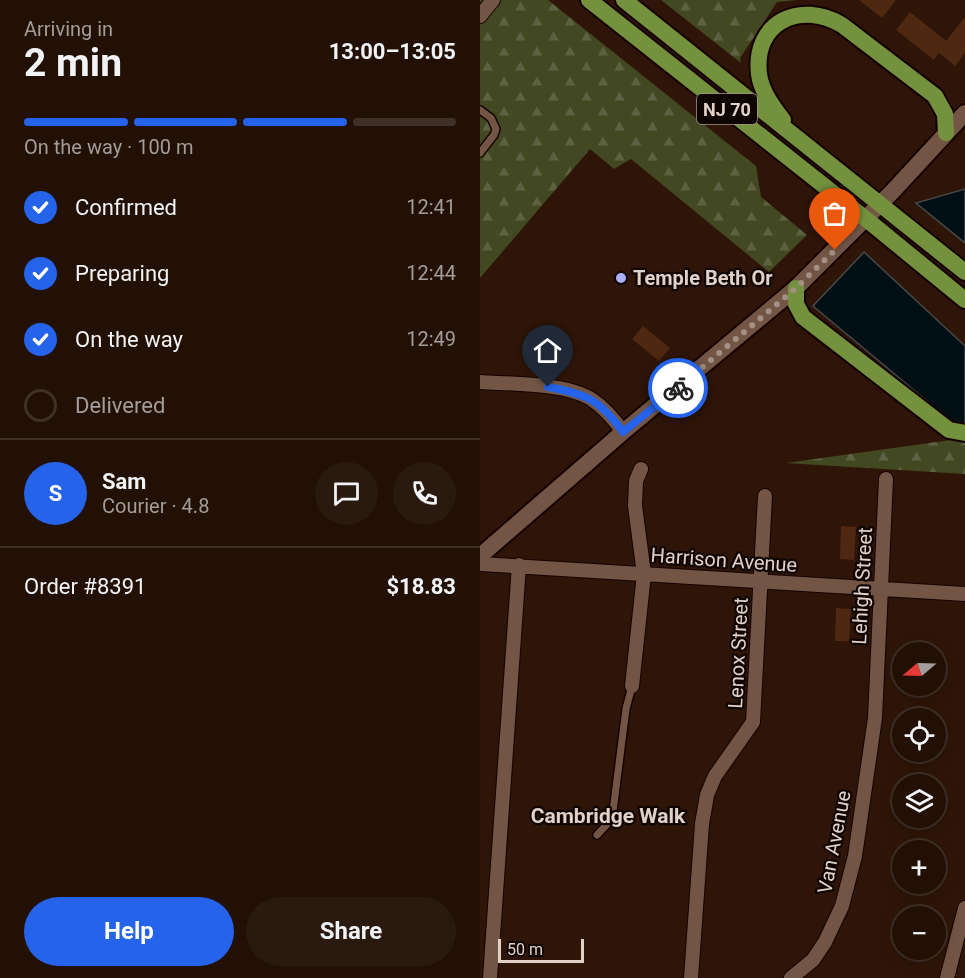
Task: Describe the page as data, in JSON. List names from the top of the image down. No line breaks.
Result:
{"streets":{"highway":["NJ 70"],"street":["Harrison Avenue","Lehigh Street","Lenox Street","Van Avenue"]},"crossings":[["Harrison Avenue","Lehigh Street"],["Harrison Avenue","Lenox Street"],["Lehigh Street","Van Avenue"]],"districts":["Cambridge Walk"],"places":["Temple Beth Or"],"scale_bar":"50 m","north":"left","page":{"heading":["2 min","Arriving in","13:00–13:05"],"panel":["Sam","Courier · 4.8","Order #8391","$18.83"],"bar":"On the way · 100 m","list":[["Confirmed","12:41"],["Preparing","12:44"],["On the way","12:49"],"Delivered"],"round":"S","map_buttons":["+","−"],"buttons":["Help","Share"],"scale":"50 m"}}
